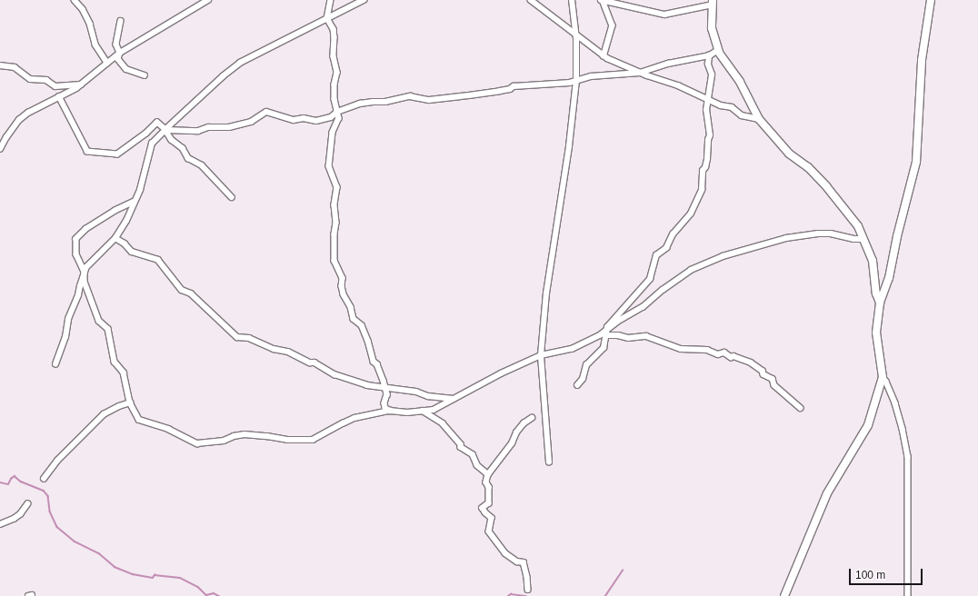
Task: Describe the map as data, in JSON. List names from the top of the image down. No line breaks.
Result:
{"scale_bar":"100 m"}
